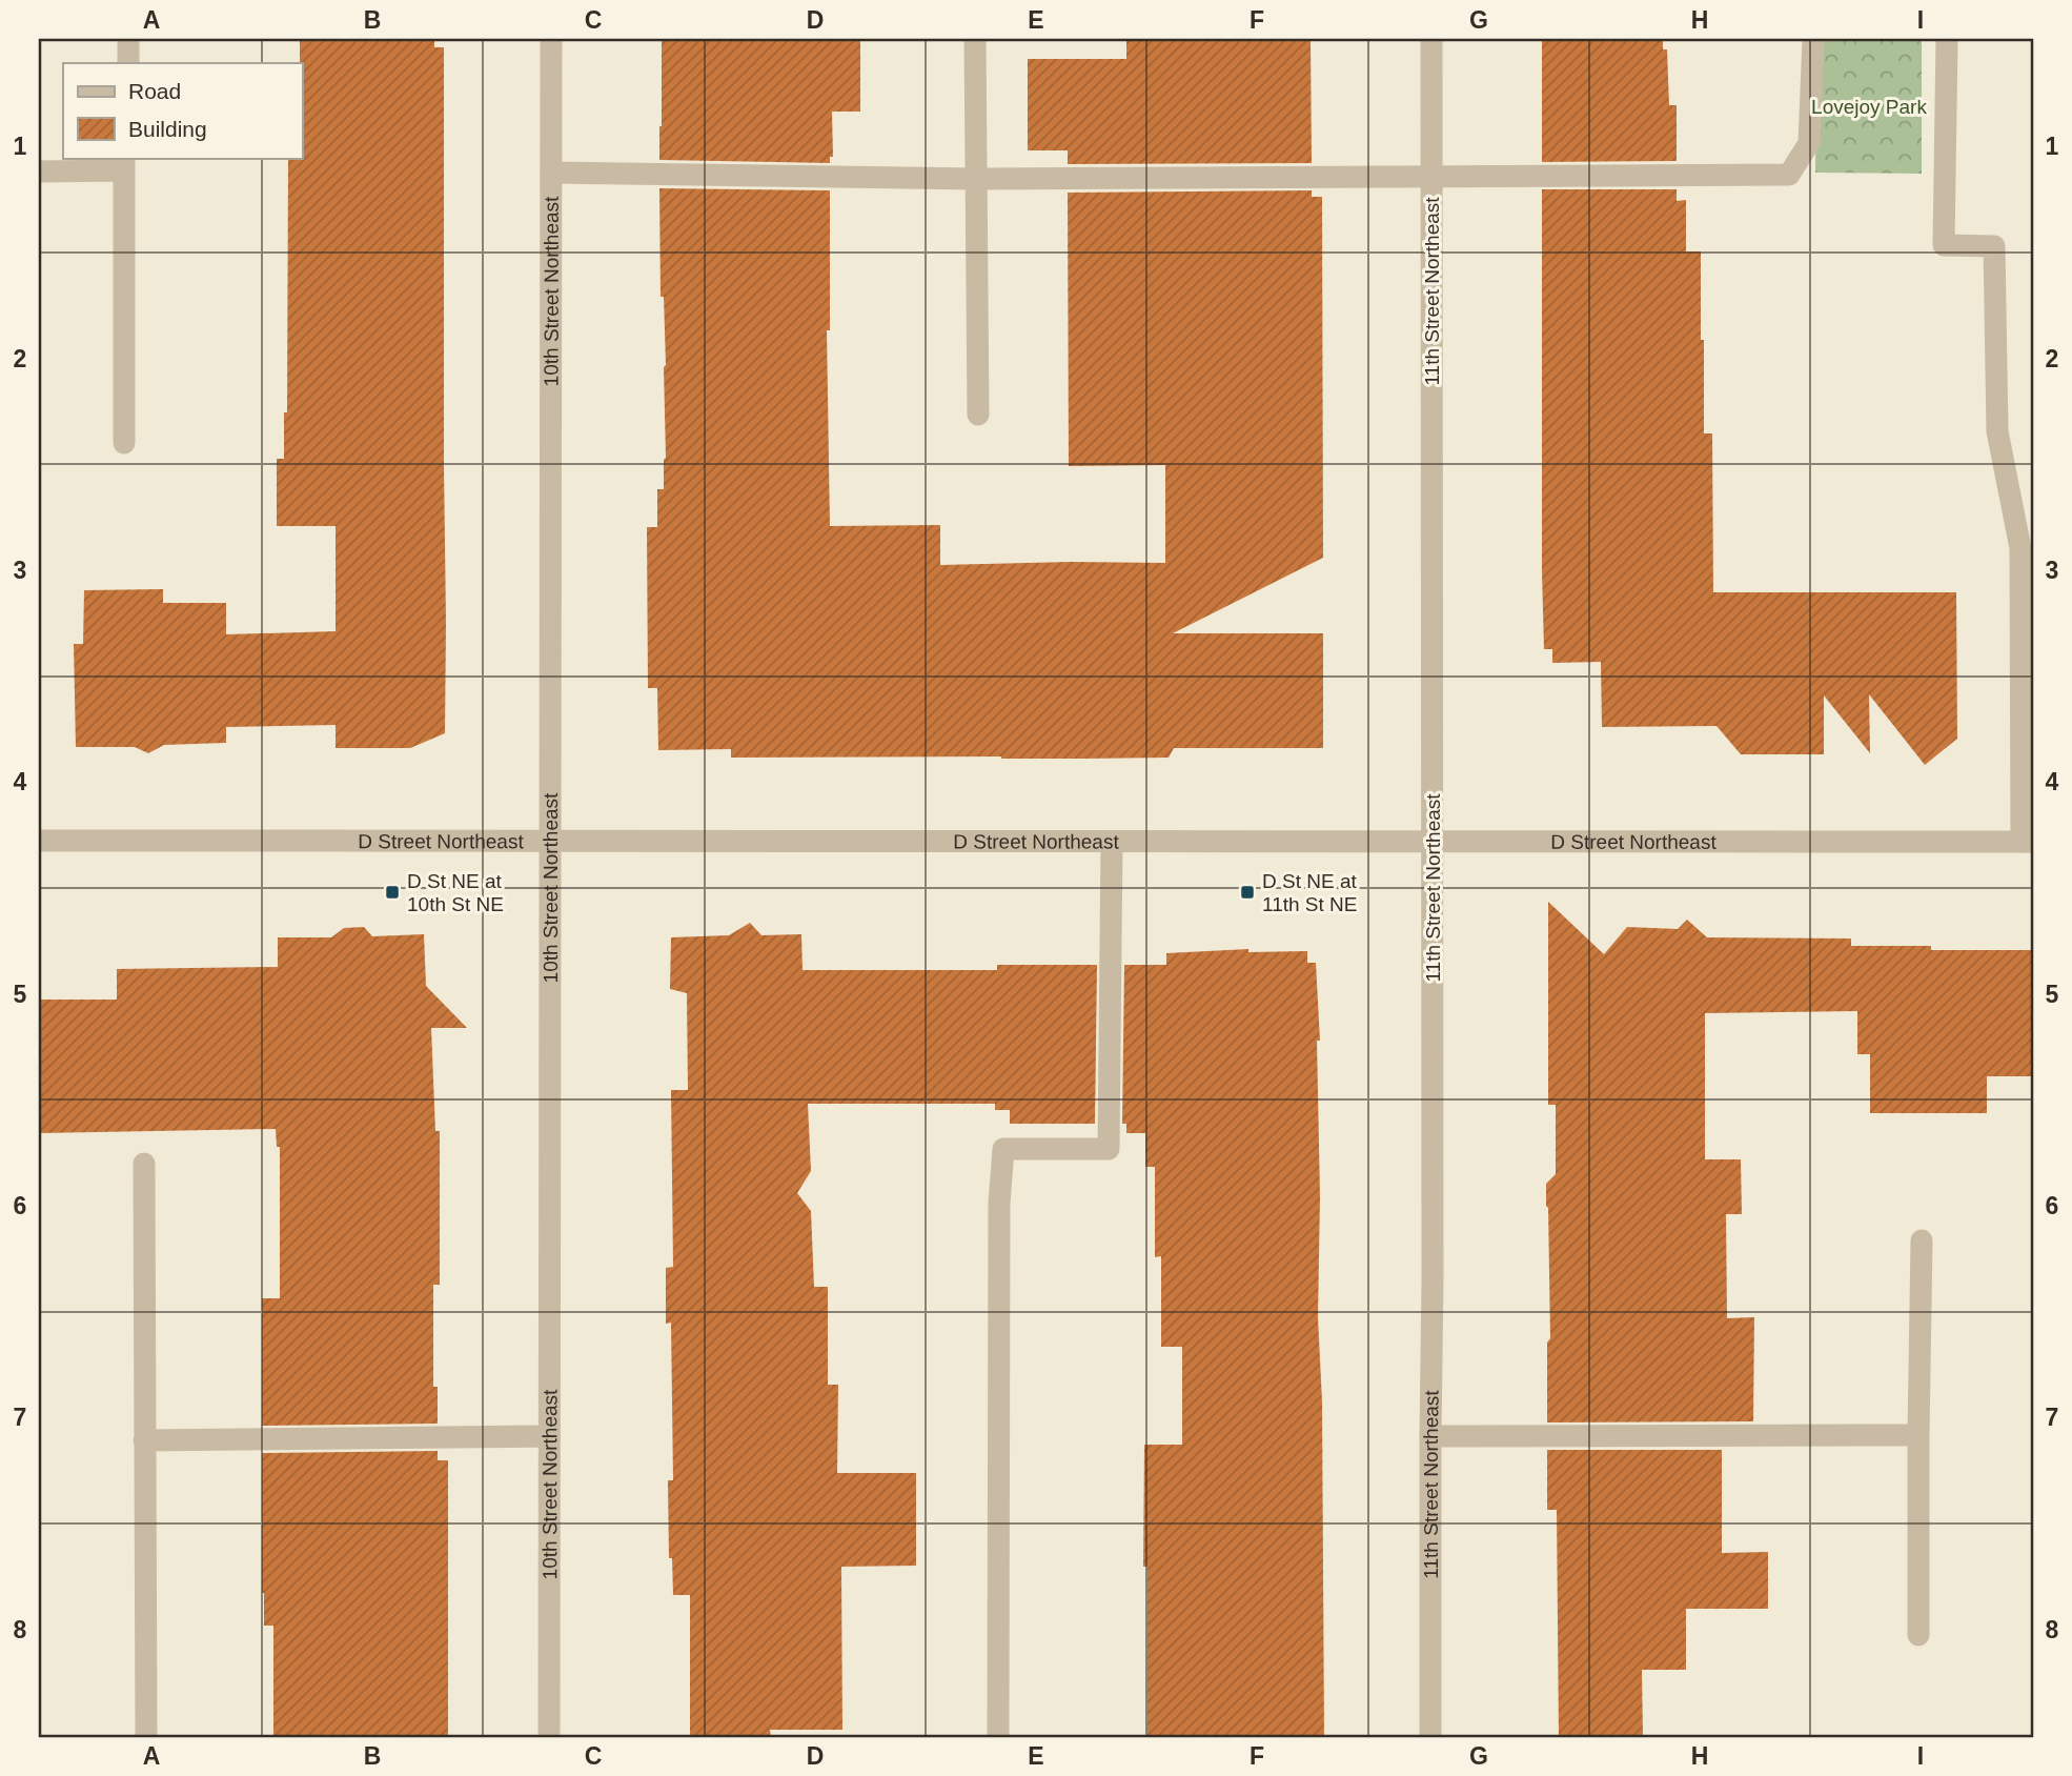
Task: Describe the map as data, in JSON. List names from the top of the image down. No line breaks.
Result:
{"streets":{"street":["10th Street Northeast","11th Street Northeast","D Street Northeast"]},"crossings":[["10th Street Northeast","D Street Northeast"],["11th Street Northeast","D Street Northeast"]],"parks":["Lovejoy Park"],"places":{"transit":["D St NE at 10th St NE","D St NE at 11th St NE"]},"legend":["Road","Building"],"grid":{"columns":["A","B","C","D","E","F","G","H","I"],"rows":["1","2","3","4","5","6","7","8"]}}
